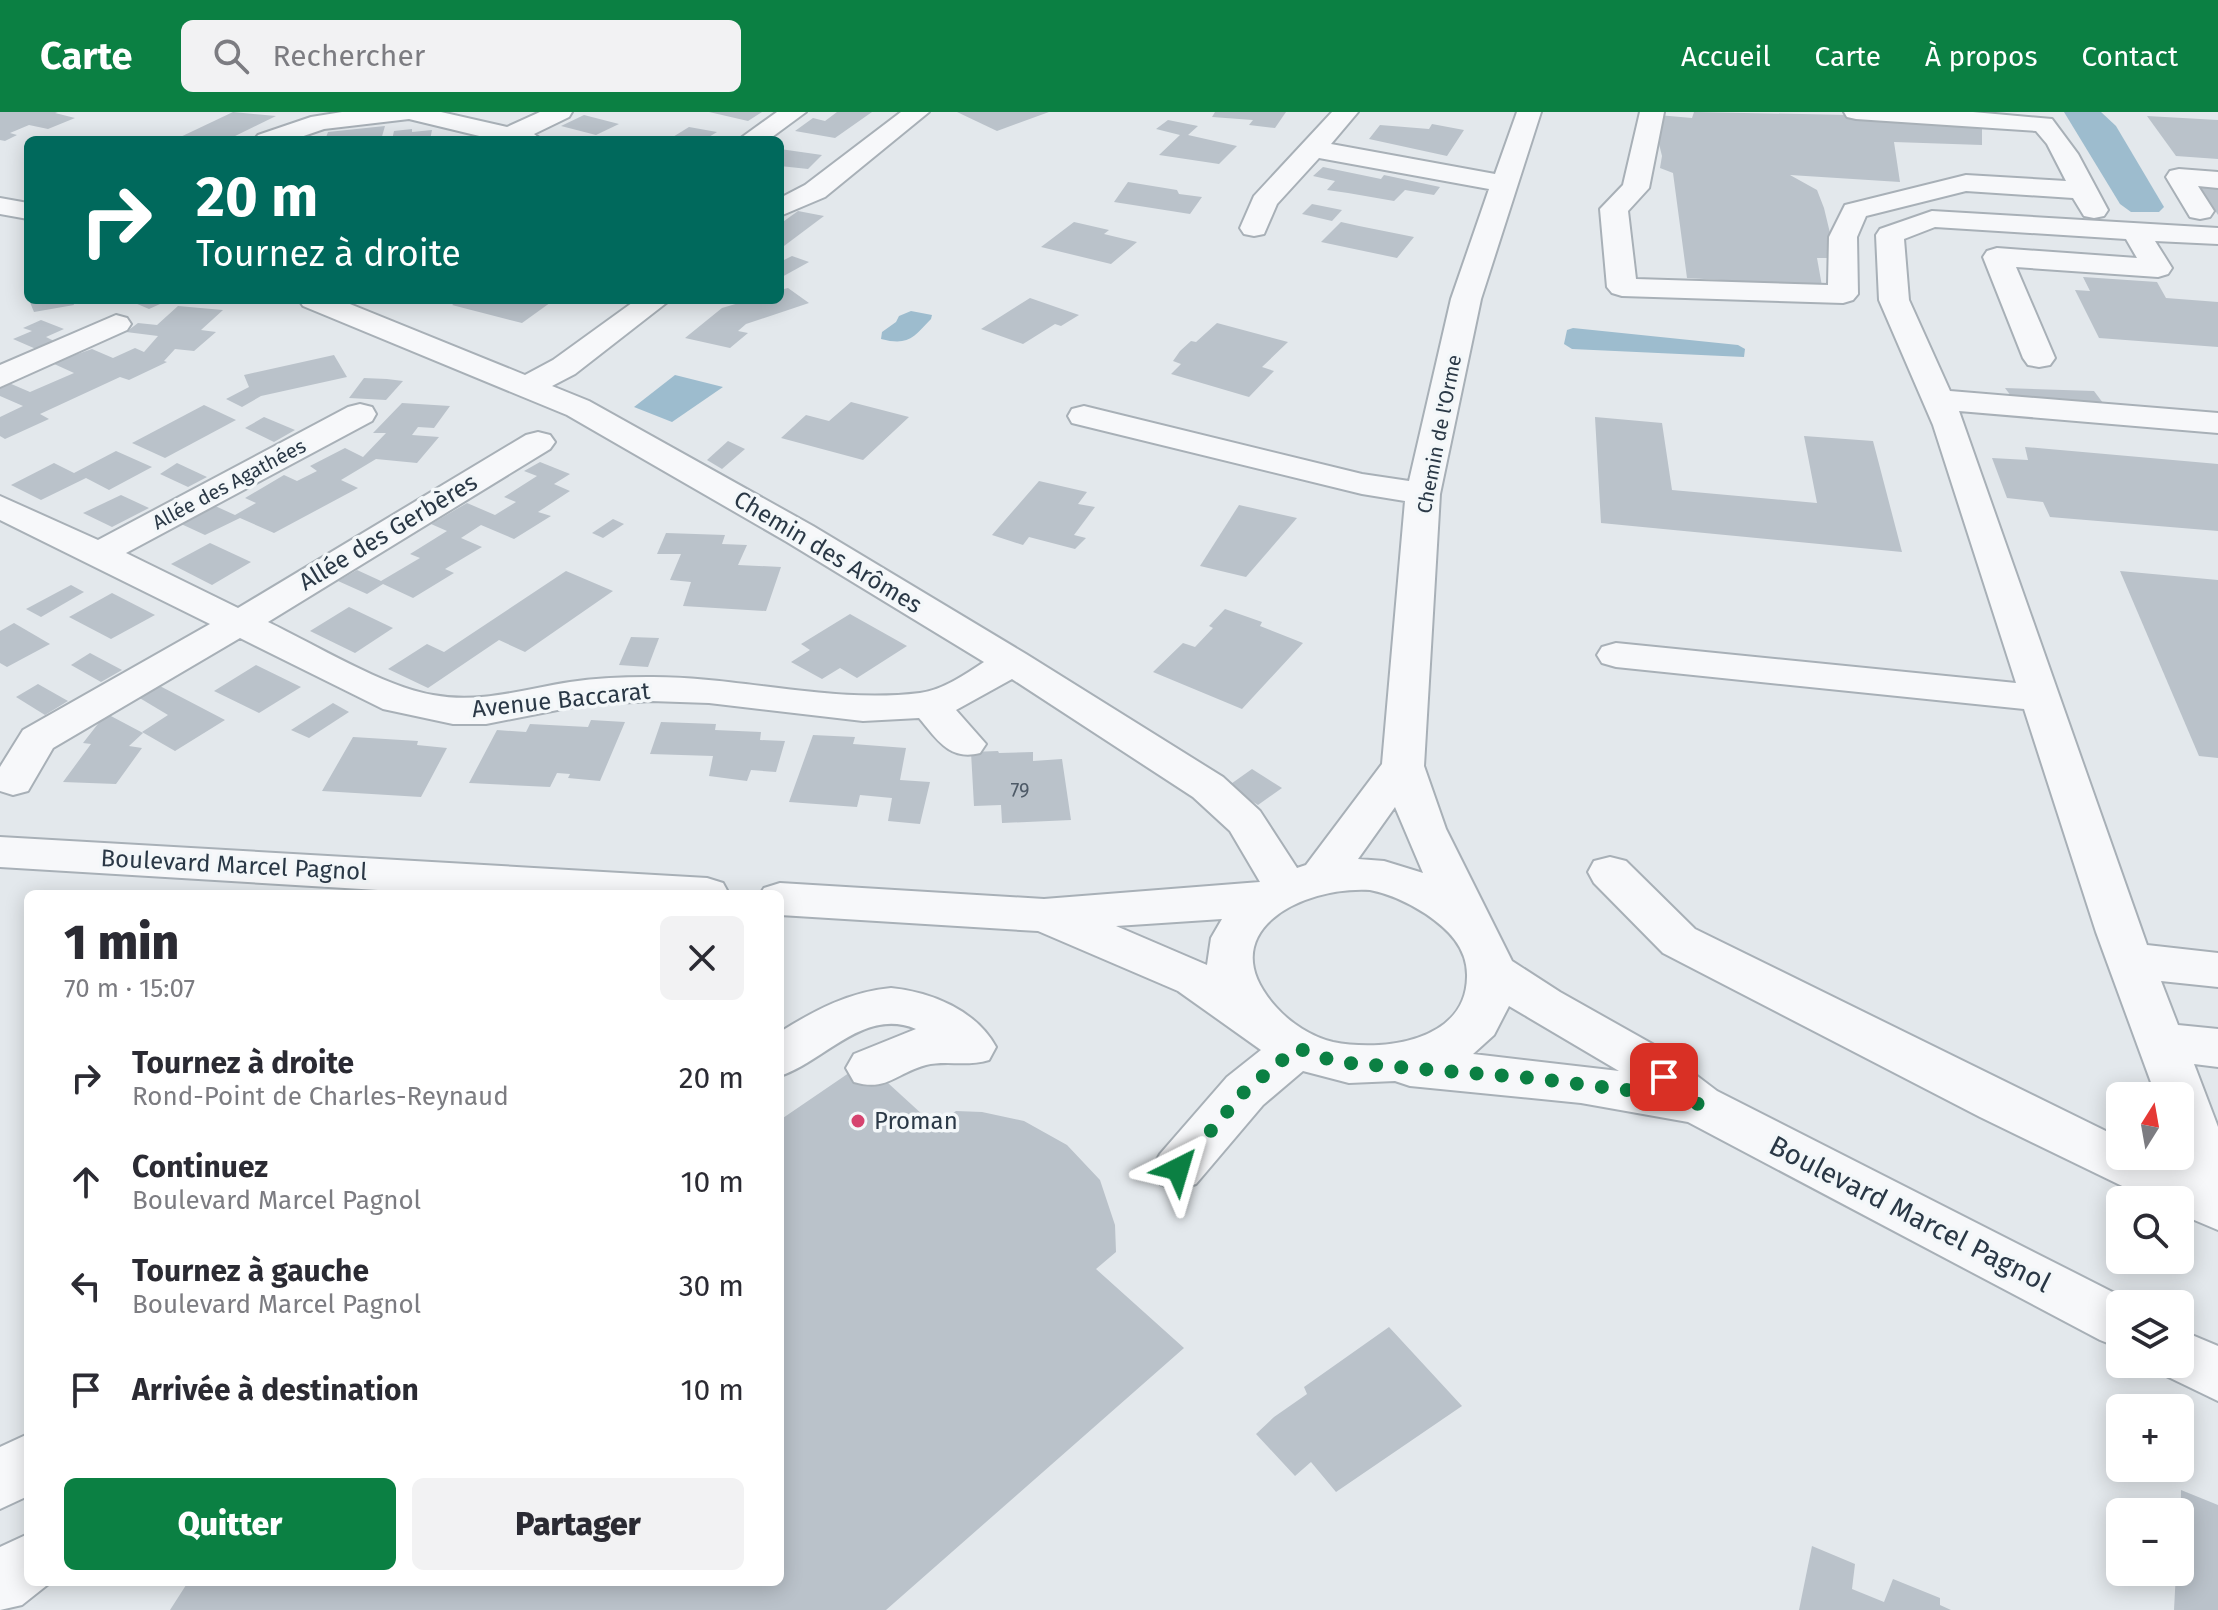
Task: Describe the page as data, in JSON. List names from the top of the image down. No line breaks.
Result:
{"streets":{"street":["Chemin de l'Orme","Allée des Agathées","Allée des Gerbères","Chemin des Arômes","Avenue Baccarat","Boulevard Marcel Pagnol"]},"crossings":[["Chemin de l'Orme","Chemin des Arômes"],["Chemin de l'Orme","Boulevard Marcel Pagnol"],["Allée des Agathées","Avenue Baccarat"],["Allée des Gerbères","Avenue Baccarat"],["Chemin des Arômes","Avenue Baccarat"],["Chemin des Arômes","Boulevard Marcel Pagnol"]],"places":["Proman"],"house_numbers":["79"],"north":"top","page":{"header":"Carte","search":"Rechercher","nav":["Accueil","Carte","À propos","Contact"],"turn":["20 m","Tournez à droite"],"heading":["1 min","70 m · 15:07"],"list":[{"name":"Tournez à droite","note":"Rond-Point de Charles-Reynaud","value":"20 m"},{"name":"Continuez","note":"Boulevard Marcel Pagnol","value":"10 m"},{"name":"Tournez à gauche","note":"Boulevard Marcel Pagnol","value":"30 m"},{"name":"Arrivée à destination","value":"10 m"}],"map_buttons":["+","−"],"buttons":["Quitter","Partager"]}}
